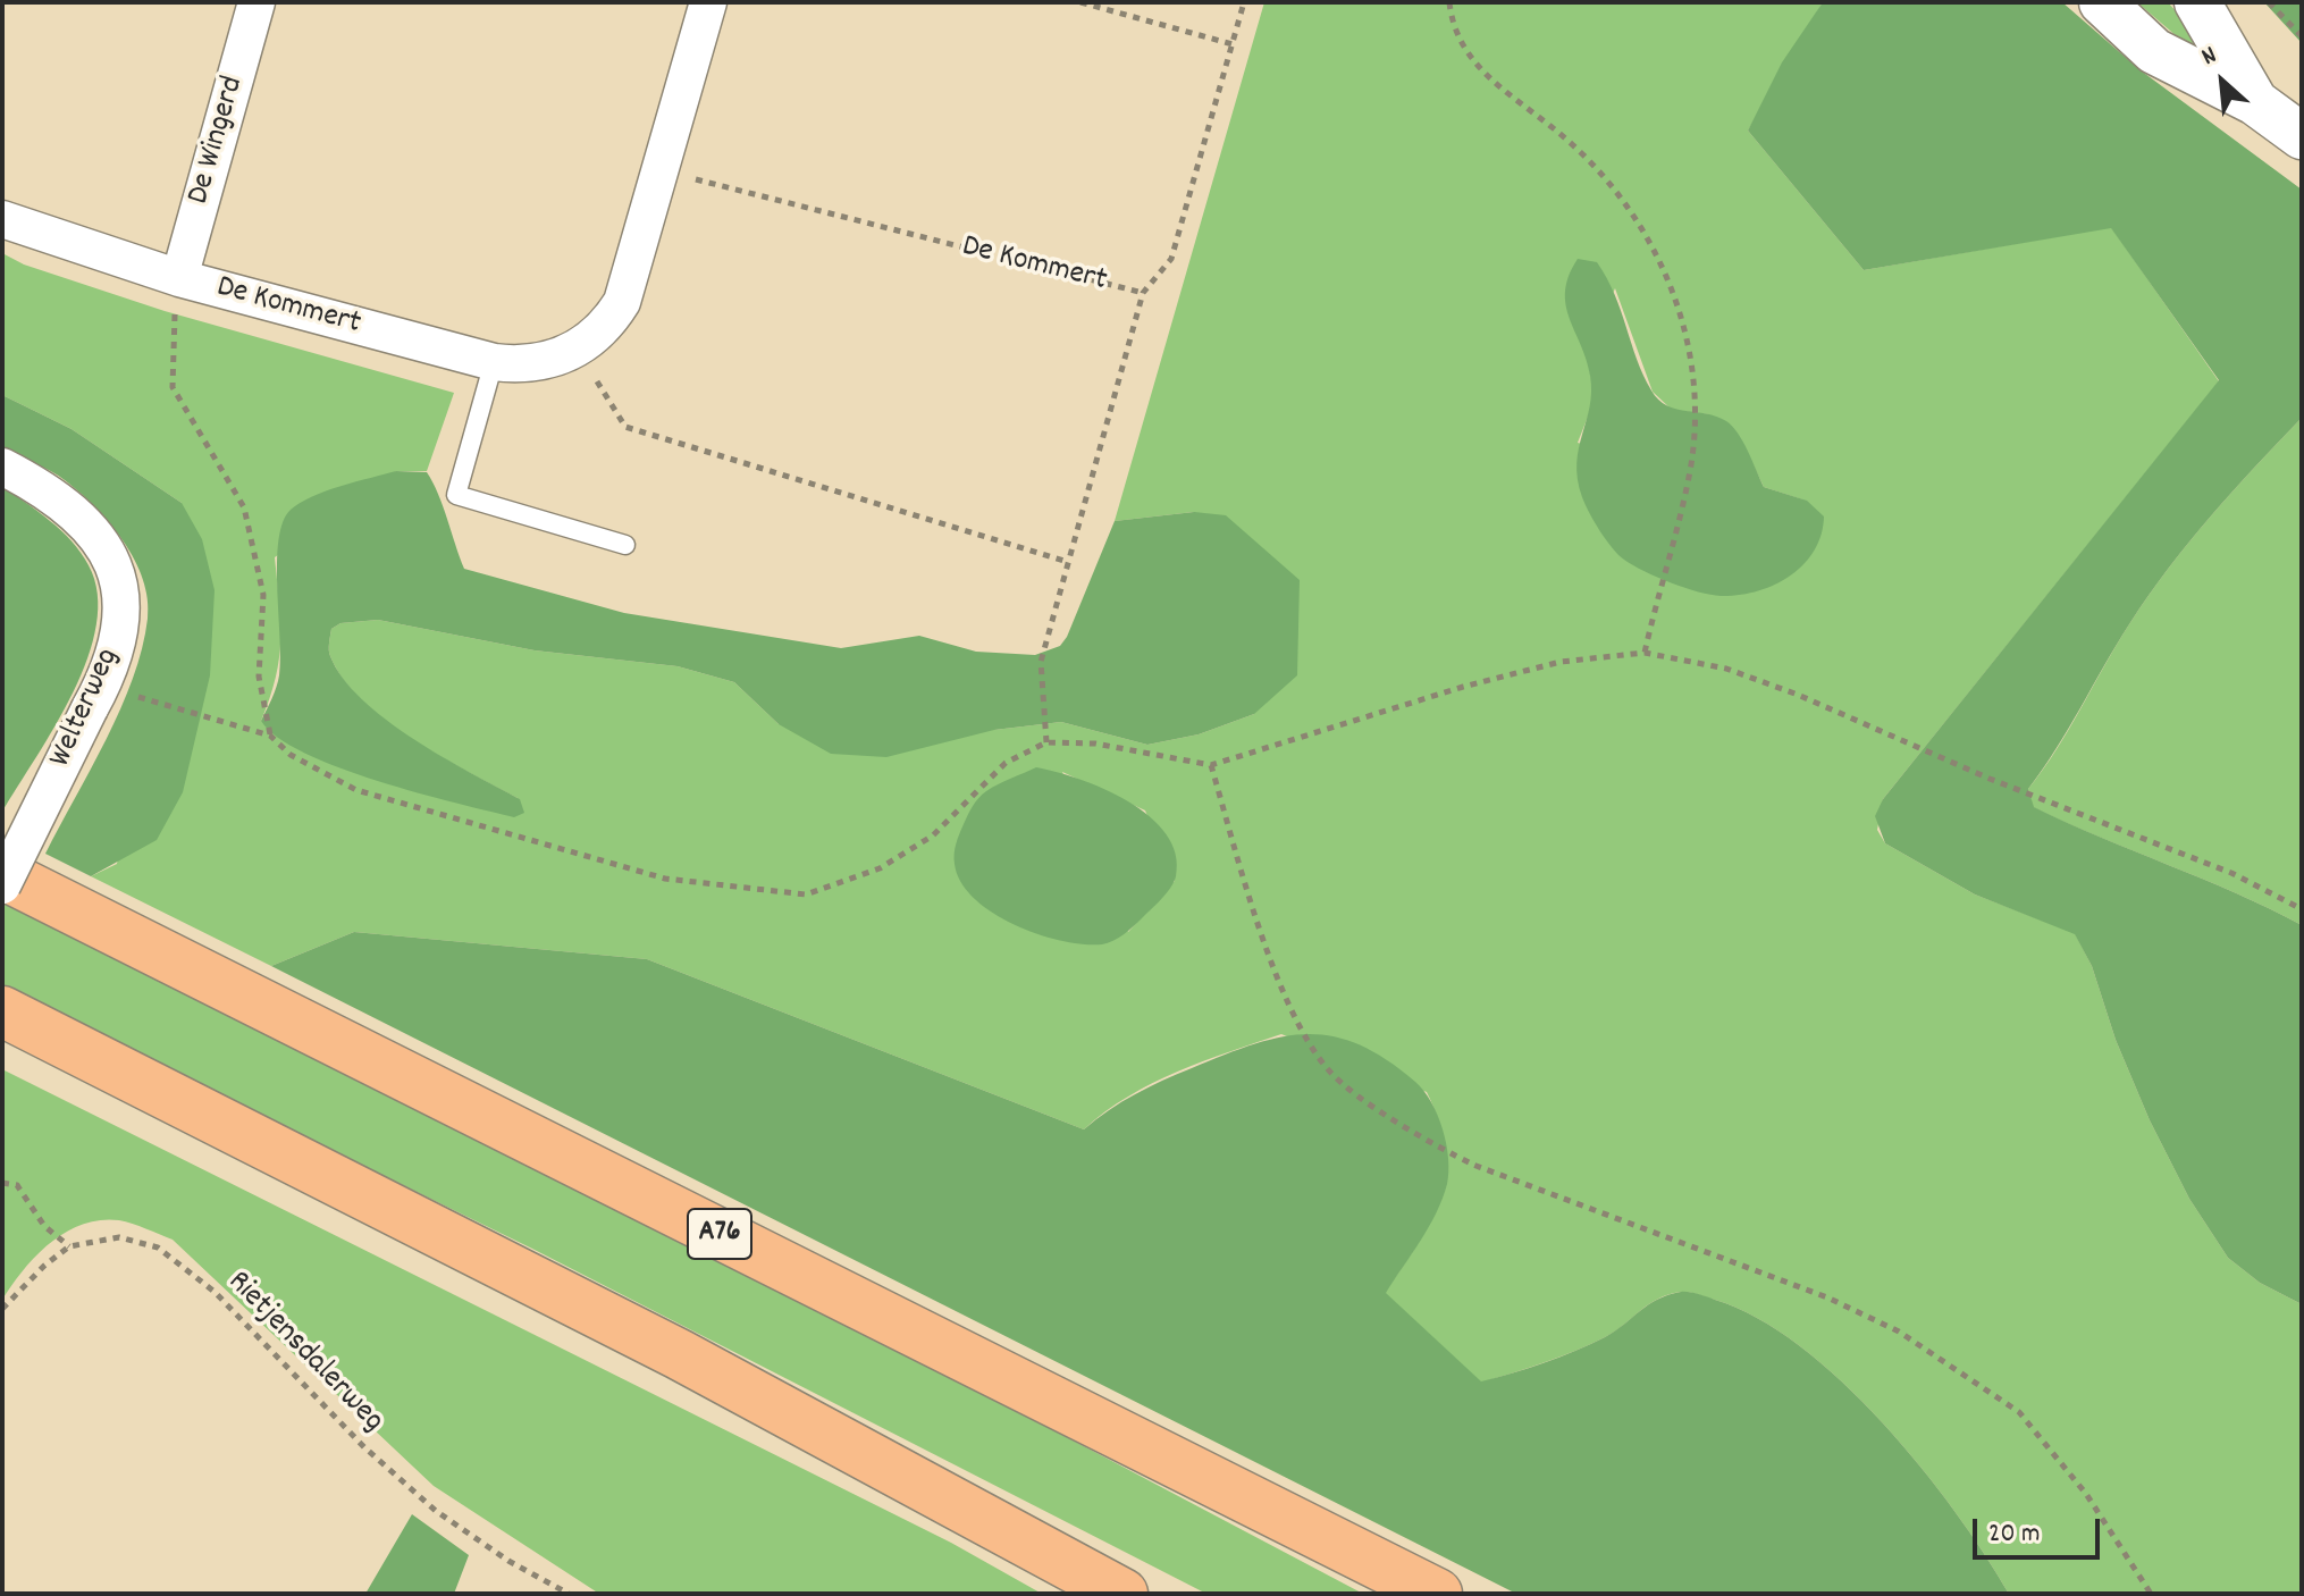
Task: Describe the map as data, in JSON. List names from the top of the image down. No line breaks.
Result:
{"streets":{"highway":["A76"],"street":["De Wingerd","De Kommert","Welterweg"],"path":["Rietjensdalerweg"]},"crossings":[["De Wingerd","De Kommert"]],"scale_bar":"20 m","north":"top left"}
